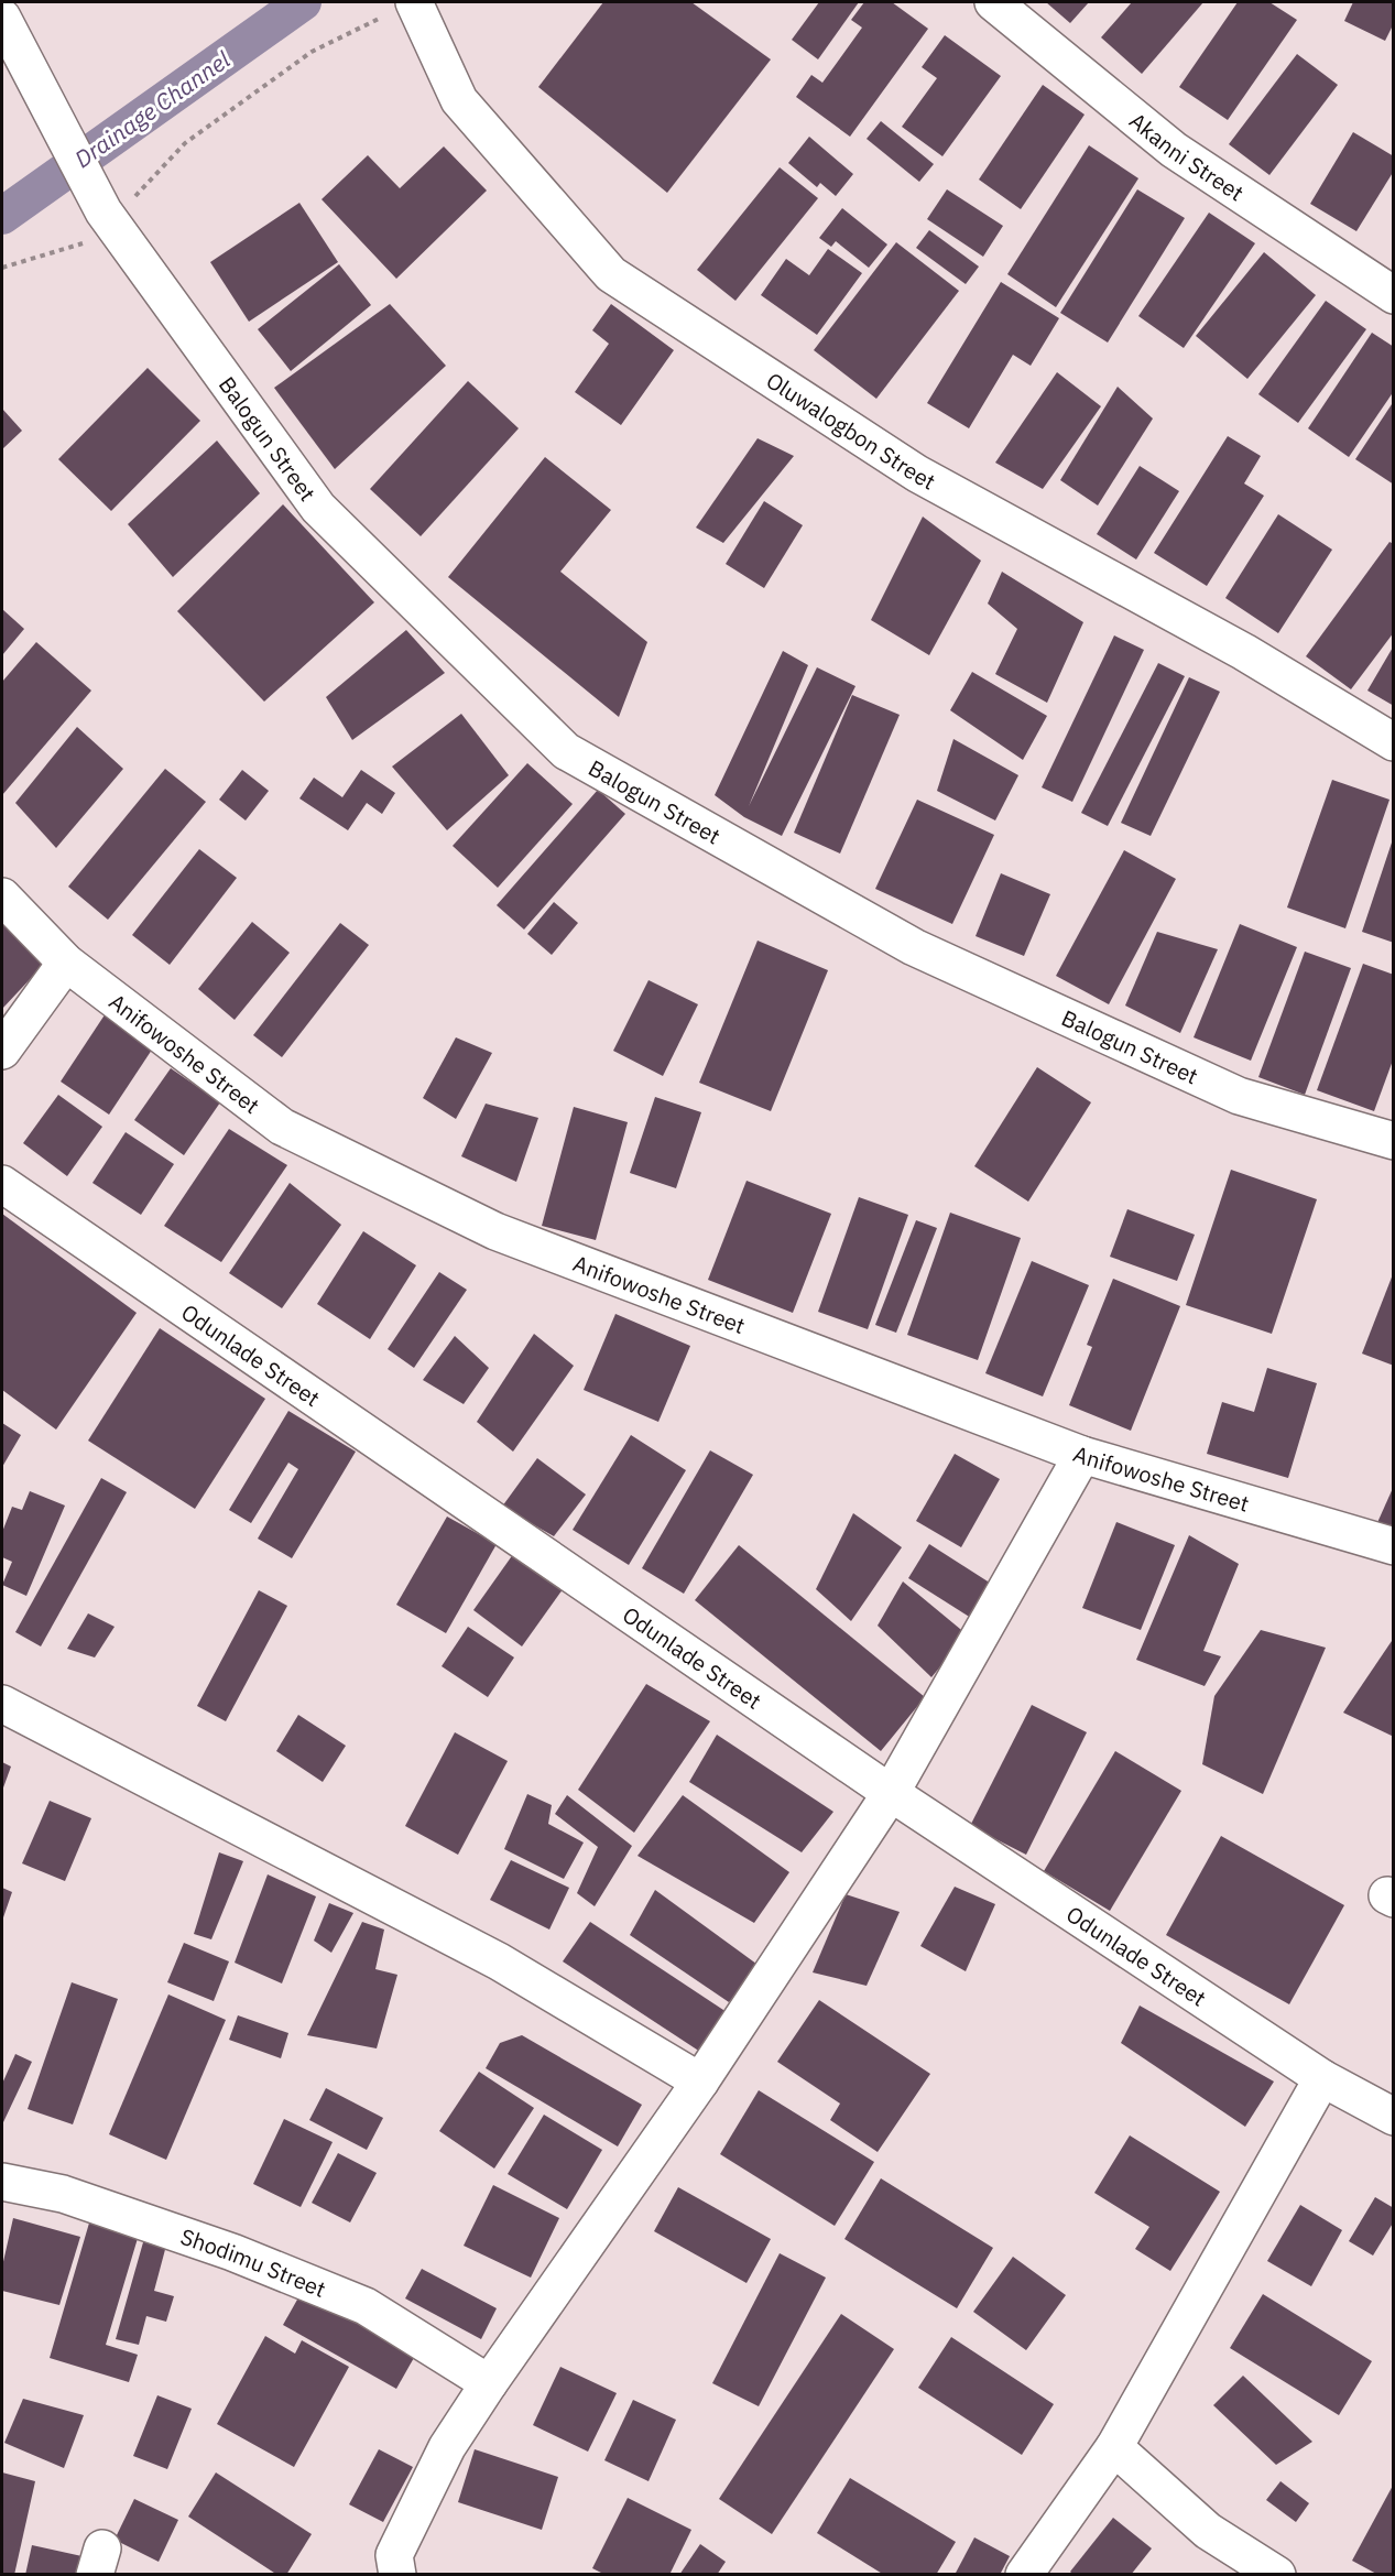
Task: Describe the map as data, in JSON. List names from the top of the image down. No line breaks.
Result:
{"streets":{"street":["Akanni Street","Oluwalogbon Street","Balogun Street","Anifowoshe Street","Odunlade Street","Shodimu Street"]},"water":["Drainage Channel"]}
